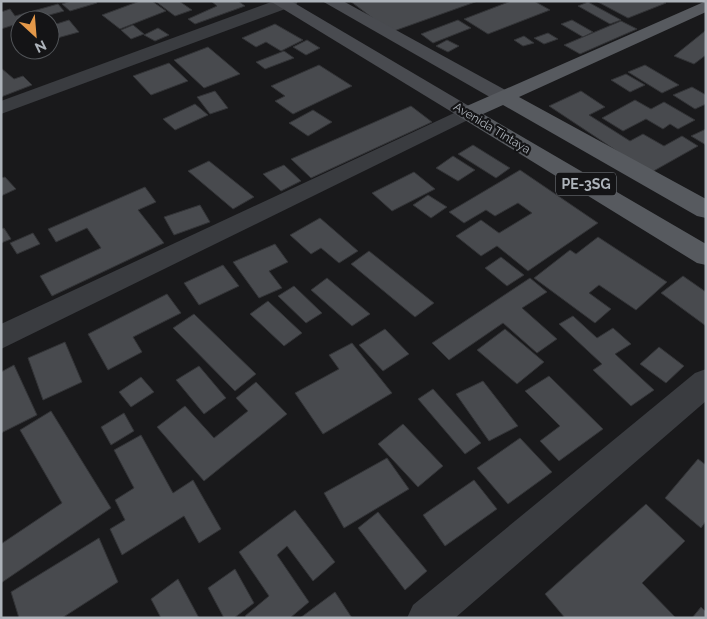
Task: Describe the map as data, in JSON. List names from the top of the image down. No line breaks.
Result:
{"streets":{"main road":["Avenida Tintaya","PE-3SG"]},"north":"bottom right"}
